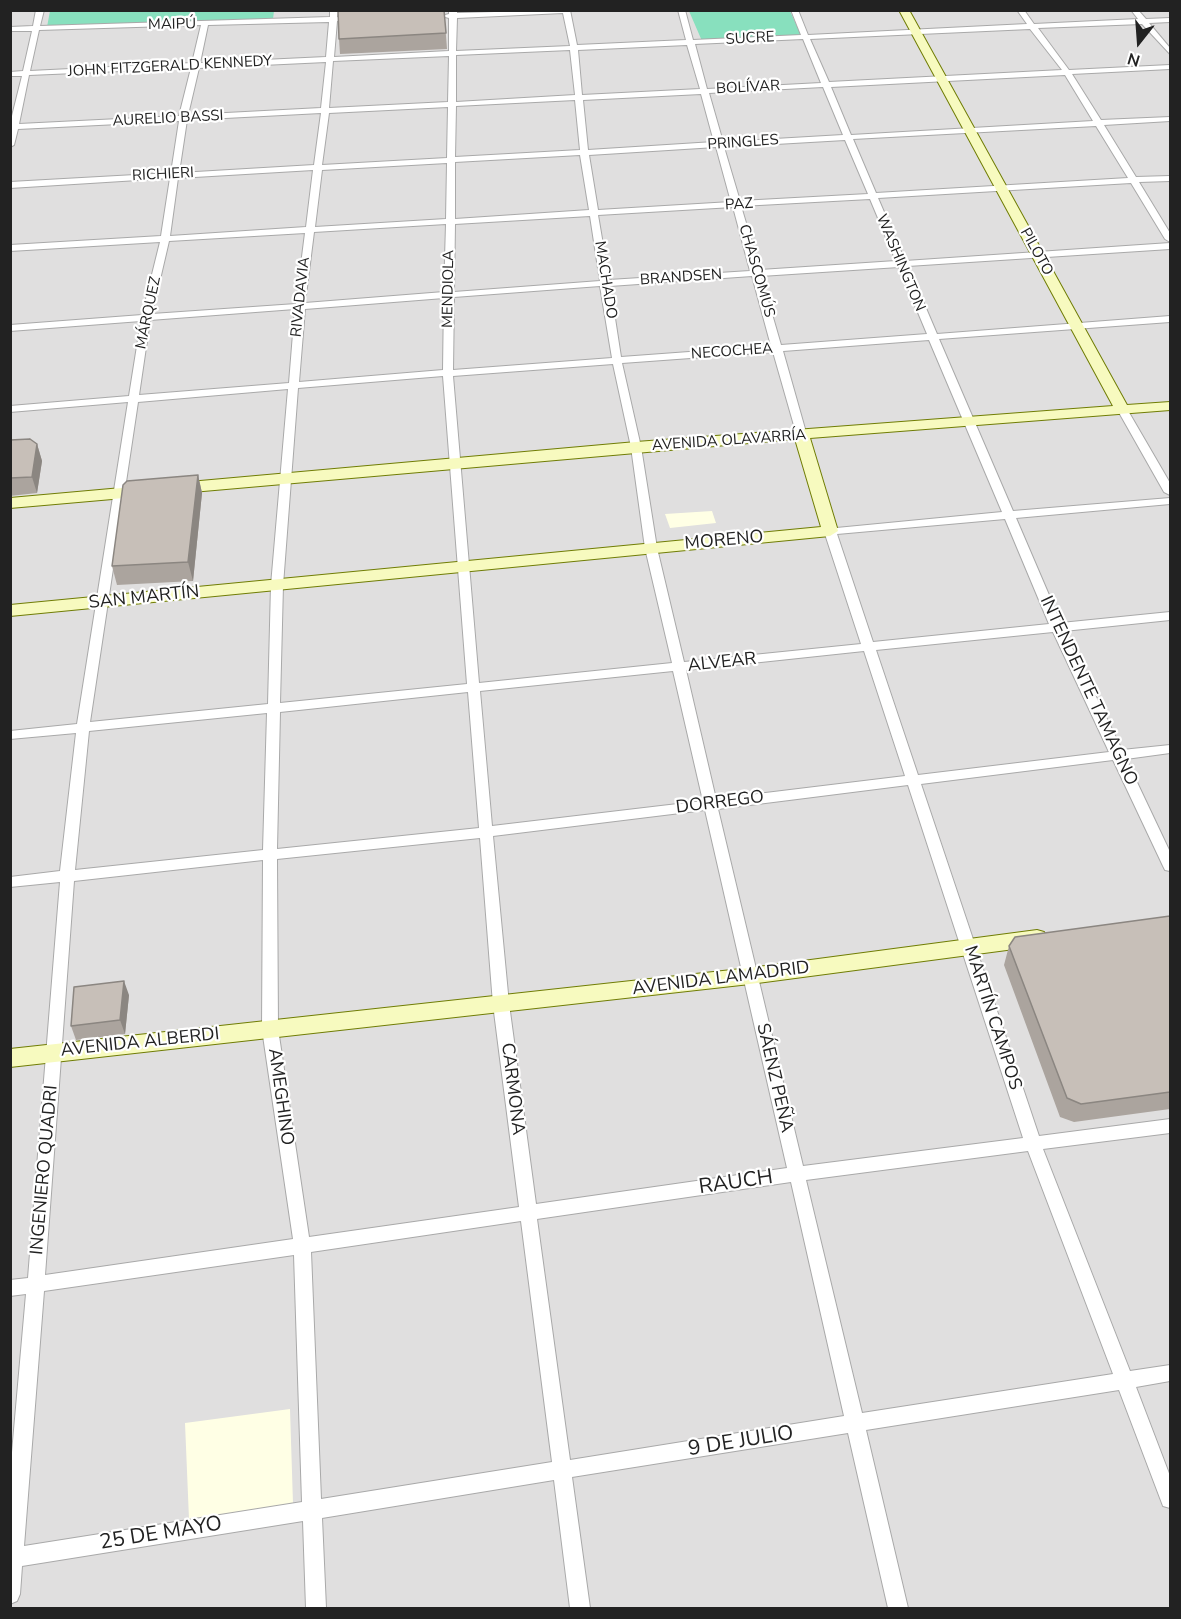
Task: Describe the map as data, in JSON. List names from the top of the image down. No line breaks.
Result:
{"streets":{"main road":["PILOTO","CHASCOMÚS","AVENIDA OLAVARRÍA","MORENO","SAN MARTÍN","AVENIDA LAMADRID","AVENIDA ALBERDI"],"street":["MAIPÚ","SUCRE","JOHN FITZGERALD KENNEDY","BOLÍVAR","AURELIO BASSI","PRINGLES","RICHIERI","PAZ","WASHINGTON","BRANDSEN","MACHADO","MENDIOLA","RIVADAVIA","MÁRQUEZ","NECOCHEA","ALVEAR","INTENDENTE TAMAGNO","DORREGO","MARTÍN CAMPOS","SÁENZ PEÑA","CARMONA","AMEGHINO","INGENIERO QUADRI","RAUCH","9 DE JULIO","25 DE MAYO"]},"crossings":[["MAIPÚ","RIVADAVIA"],["MAIPÚ","MÁRQUEZ"],["SUCRE","JOHN FITZGERALD KENNEDY"],["SUCRE","PILOTO"],["SUCRE","WASHINGTON"],["SUCRE","CHASCOMÚS"],["SUCRE","MACHADO"],["SUCRE","MENDIOLA"],["SUCRE","RIVADAVIA"],["JOHN FITZGERALD KENNEDY","RIVADAVIA"],["JOHN FITZGERALD KENNEDY","MÁRQUEZ"],["BOLÍVAR","AURELIO BASSI"],["BOLÍVAR","PILOTO"],["BOLÍVAR","WASHINGTON"],["BOLÍVAR","CHASCOMÚS"],["BOLÍVAR","MACHADO"],["BOLÍVAR","MENDIOLA"],["BOLÍVAR","RIVADAVIA"],["AURELIO BASSI","RIVADAVIA"],["AURELIO BASSI","MÁRQUEZ"],["PRINGLES","RICHIERI"],["PRINGLES","PILOTO"],["PRINGLES","WASHINGTON"],["PRINGLES","CHASCOMÚS"],["PRINGLES","MACHADO"],["PRINGLES","MENDIOLA"],["PRINGLES","RIVADAVIA"],["RICHIERI","RIVADAVIA"],["RICHIERI","MÁRQUEZ"],["PAZ","PILOTO"],["PAZ","WASHINGTON"],["PAZ","CHASCOMÚS"],["PAZ","MACHADO"],["PAZ","MENDIOLA"],["PAZ","RIVADAVIA"],["PAZ","MÁRQUEZ"],["PILOTO","BRANDSEN"],["PILOTO","NECOCHEA"],["PILOTO","AVENIDA OLAVARRÍA"],["WASHINGTON","BRANDSEN"],["WASHINGTON","NECOCHEA"],["WASHINGTON","AVENIDA OLAVARRÍA"],["WASHINGTON","MORENO"],["WASHINGTON","INTENDENTE TAMAGNO"],["CHASCOMÚS","BRANDSEN"],["CHASCOMÚS","NECOCHEA"],["CHASCOMÚS","AVENIDA OLAVARRÍA"],["CHASCOMÚS","MORENO"],["CHASCOMÚS","MARTÍN CAMPOS"],["BRANDSEN","MACHADO"],["BRANDSEN","MENDIOLA"],["BRANDSEN","RIVADAVIA"],["BRANDSEN","MÁRQUEZ"],["MACHADO","NECOCHEA"],["MACHADO","AVENIDA OLAVARRÍA"],["MACHADO","MORENO"],["MACHADO","SÁENZ PEÑA"],["MENDIOLA","NECOCHEA"],["MENDIOLA","AVENIDA OLAVARRÍA"],["MENDIOLA","MORENO"],["MENDIOLA","CARMONA"],["RIVADAVIA","NECOCHEA"],["RIVADAVIA","AVENIDA OLAVARRÍA"],["RIVADAVIA","MORENO"],["RIVADAVIA","SAN MARTÍN"],["RIVADAVIA","AMEGHINO"],["MÁRQUEZ","NECOCHEA"],["MÁRQUEZ","AVENIDA OLAVARRÍA"],["MÁRQUEZ","SAN MARTÍN"],["MÁRQUEZ","INGENIERO QUADRI"],["MORENO","SAN MARTÍN"],["MORENO","INTENDENTE TAMAGNO"],["MORENO","MARTÍN CAMPOS"],["MORENO","SÁENZ PEÑA"],["MORENO","CARMONA"],["MORENO","AMEGHINO"],["SAN MARTÍN","AMEGHINO"],["SAN MARTÍN","INGENIERO QUADRI"],["ALVEAR","INTENDENTE TAMAGNO"],["ALVEAR","MARTÍN CAMPOS"],["ALVEAR","SÁENZ PEÑA"],["ALVEAR","CARMONA"],["ALVEAR","AMEGHINO"],["ALVEAR","INGENIERO QUADRI"],["INTENDENTE TAMAGNO","DORREGO"],["DORREGO","MARTÍN CAMPOS"],["DORREGO","SÁENZ PEÑA"],["DORREGO","CARMONA"],["DORREGO","AMEGHINO"],["DORREGO","INGENIERO QUADRI"],["AVENIDA LAMADRID","MARTÍN CAMPOS"],["AVENIDA LAMADRID","AVENIDA ALBERDI"],["AVENIDA LAMADRID","SÁENZ PEÑA"],["AVENIDA LAMADRID","CARMONA"],["AVENIDA LAMADRID","AMEGHINO"],["MARTÍN CAMPOS","RAUCH"],["MARTÍN CAMPOS","9 DE JULIO"],["AVENIDA ALBERDI","AMEGHINO"],["AVENIDA ALBERDI","INGENIERO QUADRI"],["SÁENZ PEÑA","RAUCH"],["SÁENZ PEÑA","9 DE JULIO"],["CARMONA","RAUCH"],["CARMONA","9 DE JULIO"],["AMEGHINO","RAUCH"],["AMEGHINO","9 DE JULIO"],["AMEGHINO","25 DE MAYO"],["INGENIERO QUADRI","RAUCH"],["INGENIERO QUADRI","25 DE MAYO"],["9 DE JULIO","25 DE MAYO"]],"north":"bottom"}
